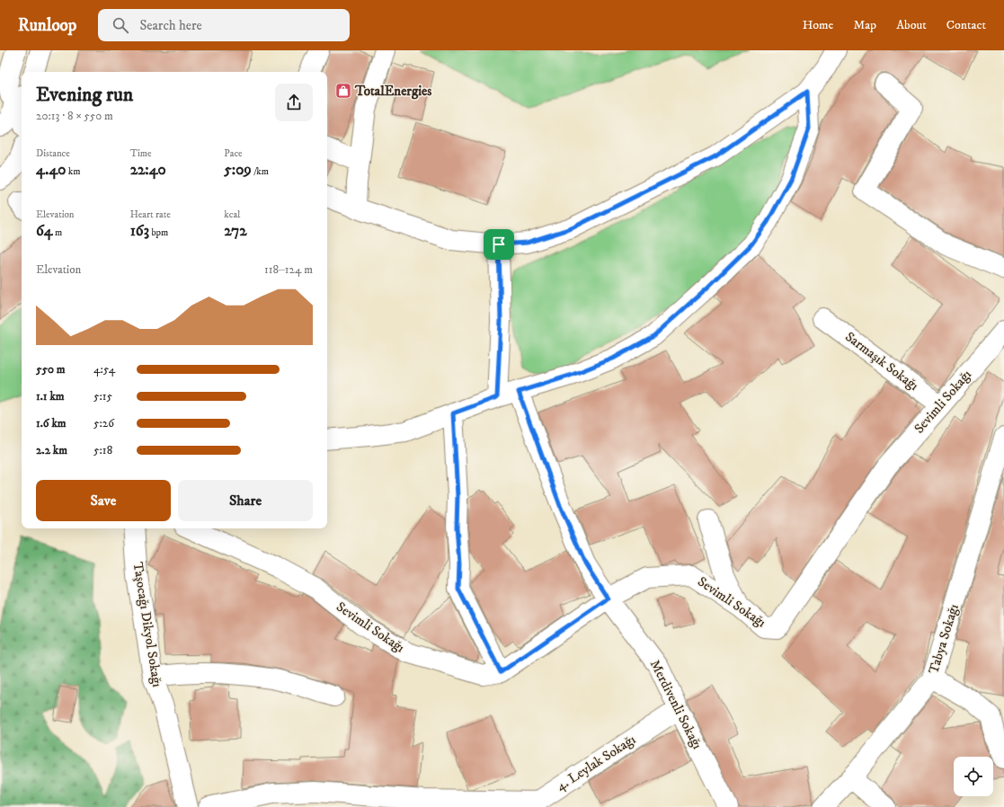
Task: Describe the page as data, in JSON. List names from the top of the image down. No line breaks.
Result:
{"streets":{"street":["Sarmaşık Sokağı","Sevimli Sokağı","Taşocağı Dikyol Sokağı","Tabya Sokağı","Merdivenli Sokağı","4. Leylak Sokağı"]},"crossings":[["Sarmaşık Sokağı","Sevimli Sokağı"],["Sevimli Sokağı","Merdivenli Sokağı"],["Merdivenli Sokağı","4. Leylak Sokağı"]],"places":{"shop":["TotalEnergies"]},"page":{"header":"Runloop","search":"Search here","nav":["Home","Map","About","Contact"],"heading":["Evening run","20:13 · 8 × 550 m"],"stats":[["Distance","4.40 km"],["Time","22:40"],["Pace","5:09 /km"],["Elevation","64 m"],["Heart rate","163 bpm"],["kcal","272"]],"chart":["Elevation","118–124 m"],"list":[{"name":"550 m","note":"4:54"},{"name":"1.1 km","note":"5:15"},{"name":"1.6 km","note":"5:26"},{"name":"2.2 km","note":"5:18"}],"buttons":["Save","Share"]}}
